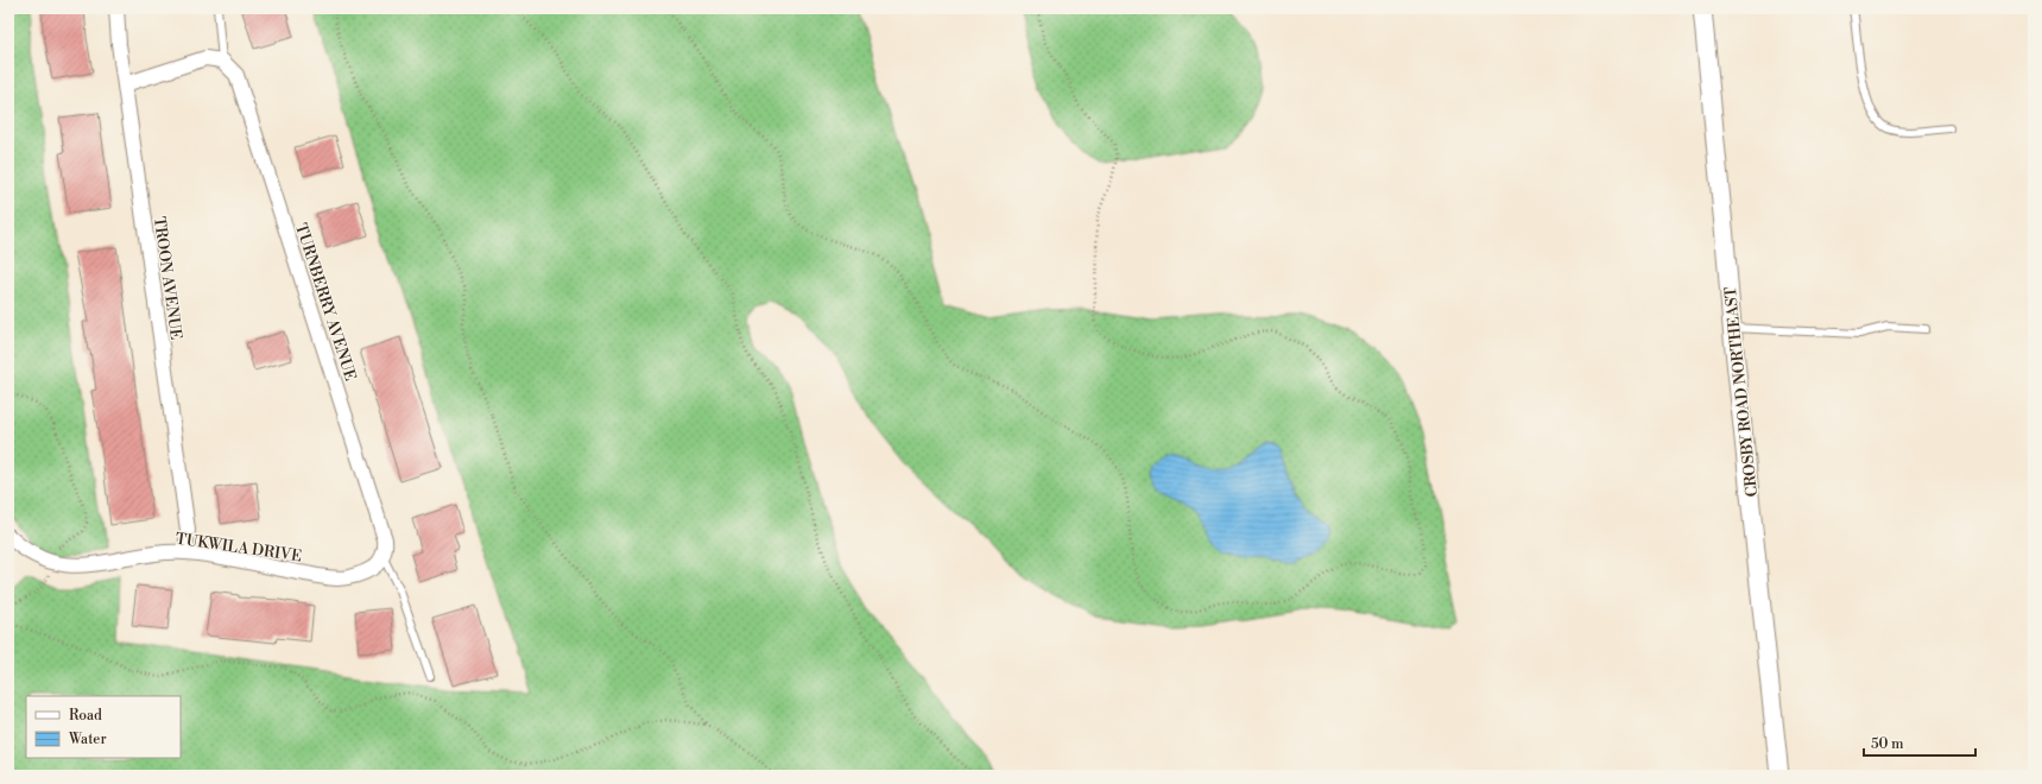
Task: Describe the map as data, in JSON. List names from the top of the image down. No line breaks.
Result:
{"streets":{"street":["TROON AVENUE","TURNBERRY AVENUE","CROSBY ROAD NORTHEAST","TUKWILA DRIVE"]},"crossings":[["TROON AVENUE","TUKWILA DRIVE"],["TURNBERRY AVENUE","TUKWILA DRIVE"]],"legend":["Road","Water"],"scale_bar":"50 m"}
